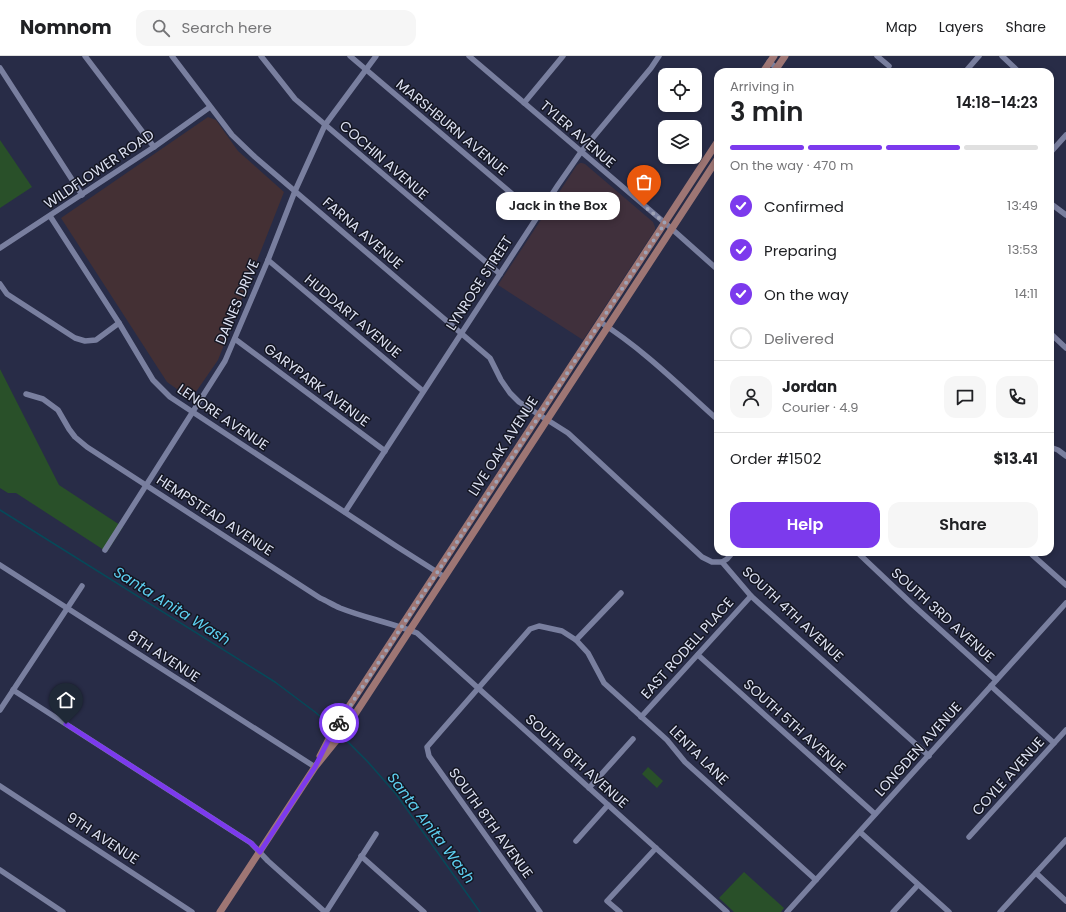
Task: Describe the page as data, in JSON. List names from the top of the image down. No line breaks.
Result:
{"streets":{"main road":["LIVE OAK AVENUE"],"street":["MARSHBURN AVENUE","TYLER AVENUE","COCHIN AVENUE","WILDFLOWER ROAD","FARNA AVENUE","LYNROSE STREET","DAINES DRIVE","HUDDART AVENUE","GARYPARK AVENUE","LENORE AVENUE","HEMPSTEAD AVENUE","SOUTH 4TH AVENUE","SOUTH 3RD AVENUE","EAST RODELL PLACE","8TH AVENUE","SOUTH 5TH AVENUE","LONGDEN AVENUE","LENTA LANE","SOUTH 6TH AVENUE","COYLE AVENUE","SOUTH 8TH AVENUE","9TH AVENUE"]},"crossings":[["MARSHBURN AVENUE","LYNROSE STREET"],["MARSHBURN AVENUE","DAINES DRIVE"],["TYLER AVENUE","LYNROSE STREET"],["TYLER AVENUE","LIVE OAK AVENUE"],["COCHIN AVENUE","LYNROSE STREET"],["COCHIN AVENUE","DAINES DRIVE"],["WILDFLOWER ROAD","FARNA AVENUE"],["WILDFLOWER ROAD","LENORE AVENUE"],["FARNA AVENUE","LYNROSE STREET"],["FARNA AVENUE","DAINES DRIVE"],["FARNA AVENUE","LIVE OAK AVENUE"],["LYNROSE STREET","HUDDART AVENUE"],["LYNROSE STREET","GARYPARK AVENUE"],["LYNROSE STREET","LENORE AVENUE"],["DAINES DRIVE","HUDDART AVENUE"],["DAINES DRIVE","GARYPARK AVENUE"],["DAINES DRIVE","LENORE AVENUE"],["DAINES DRIVE","HEMPSTEAD AVENUE"],["LENORE AVENUE","LIVE OAK AVENUE"],["LIVE OAK AVENUE","HEMPSTEAD AVENUE"],["LIVE OAK AVENUE","8TH AVENUE"],["LIVE OAK AVENUE","SOUTH 6TH AVENUE"],["HEMPSTEAD AVENUE","SOUTH 6TH AVENUE"],["SOUTH 4TH AVENUE","EAST RODELL PLACE"],["SOUTH 4TH AVENUE","LONGDEN AVENUE"],["SOUTH 3RD AVENUE","LONGDEN AVENUE"],["SOUTH 3RD AVENUE","COYLE AVENUE"],["EAST RODELL PLACE","SOUTH 5TH AVENUE"],["EAST RODELL PLACE","LENTA LANE"],["SOUTH 5TH AVENUE","LONGDEN AVENUE"],["LONGDEN AVENUE","LENTA LANE"],["LENTA LANE","SOUTH 6TH AVENUE"],["LENTA LANE","SOUTH 8TH AVENUE"]],"water":["Santa Anita Wash"],"places":["Jack in the Box"],"page":{"header":"Nomnom","search":"Search here","nav":["Map","Layers","Share"],"heading":["3 min","Arriving in","14:18–14:23"],"panel":["Jordan","Courier · 4.9","Order #1502","$13.41"],"bar":"On the way · 470 m","list":[["Confirmed","13:49"],["Preparing","13:53"],["On the way","14:11"],"Delivered"],"bubble":"Jack in the Box","buttons":["Help","Share"]}}
